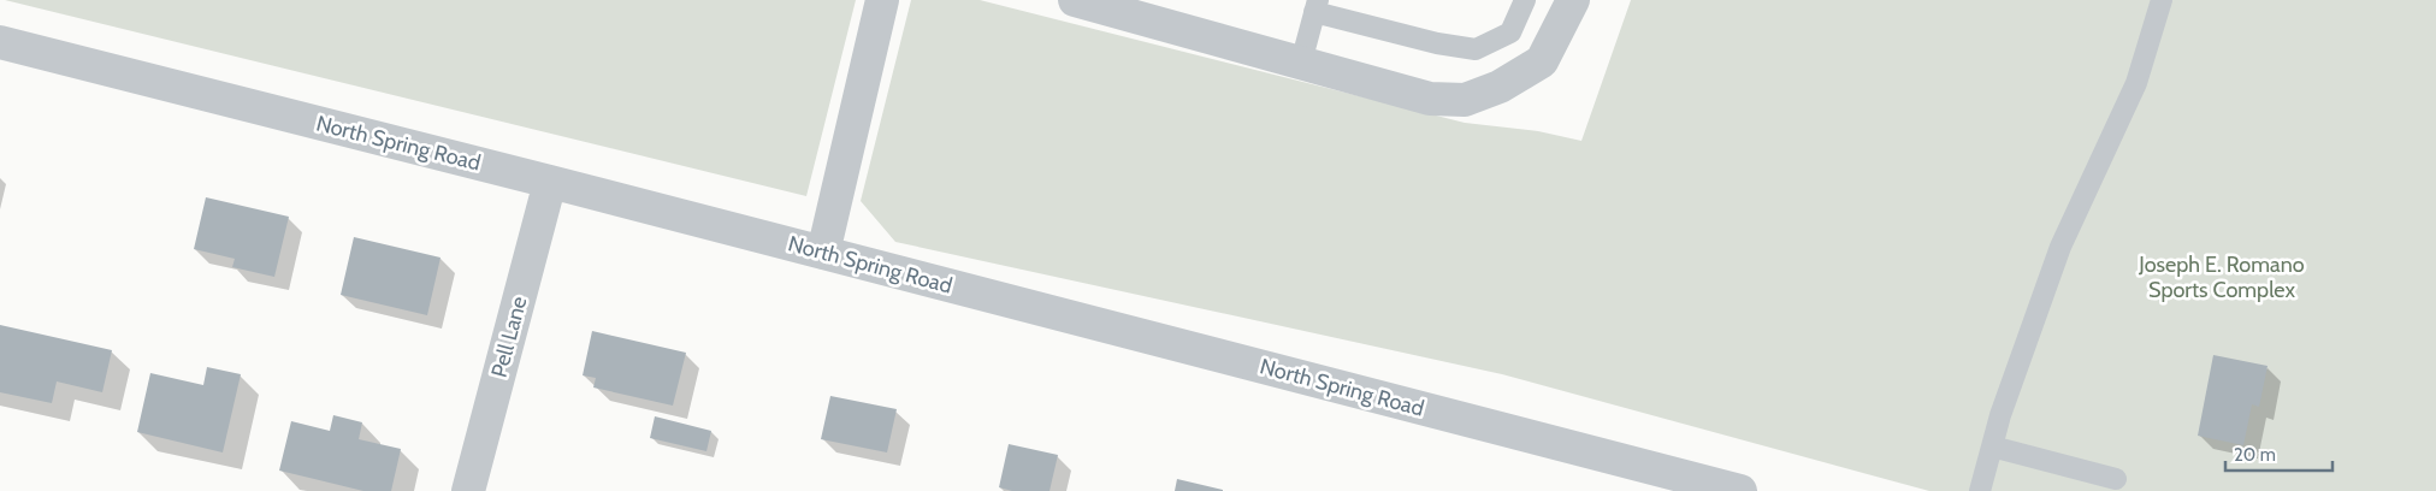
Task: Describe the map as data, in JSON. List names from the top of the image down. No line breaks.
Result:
{"streets":{"street":["North Spring Road","Pell Lane"]},"crossings":[["North Spring Road","Pell Lane"]],"parks":["Joseph E. Romano Sports Complex"],"scale_bar":"20 m"}
